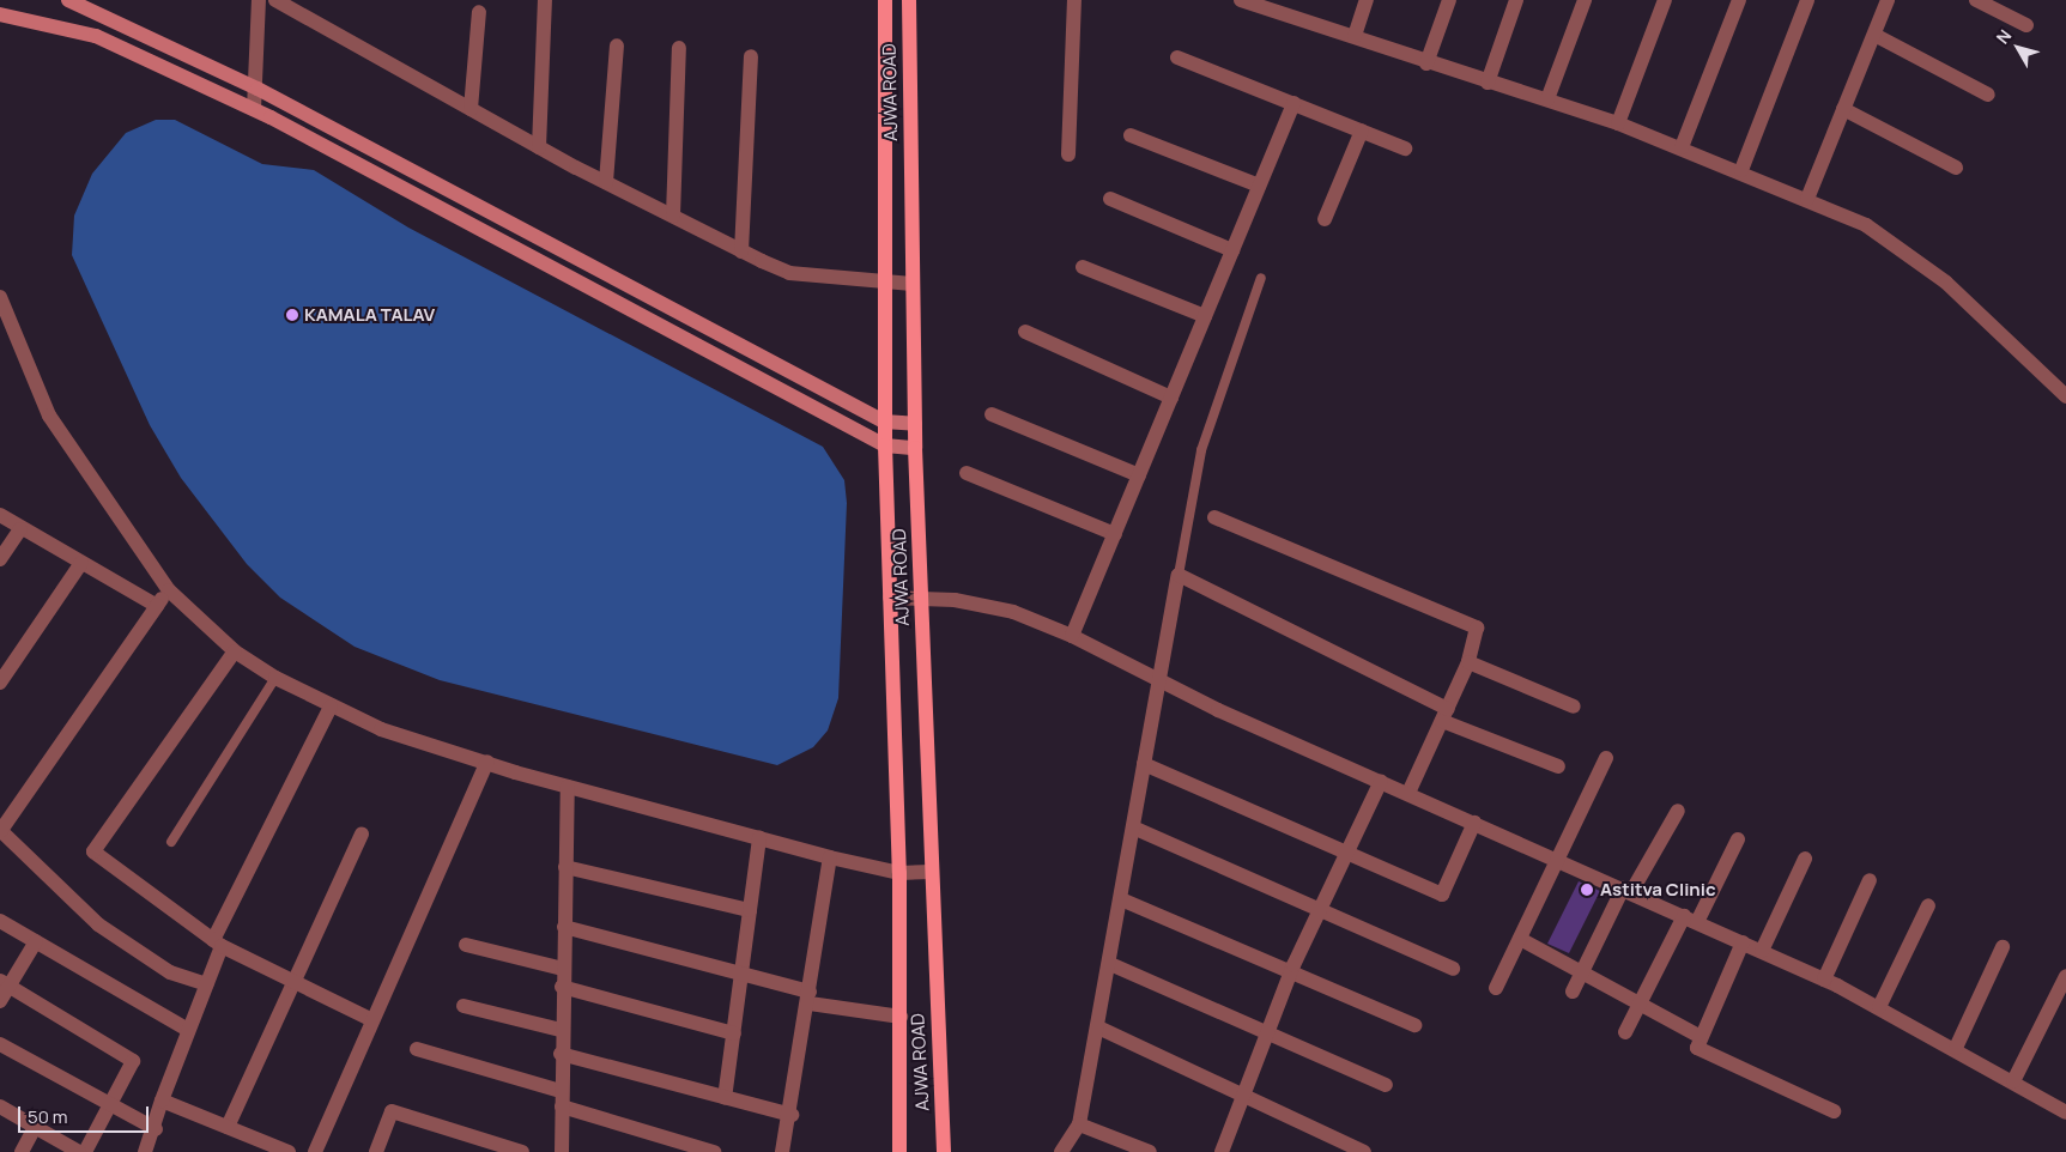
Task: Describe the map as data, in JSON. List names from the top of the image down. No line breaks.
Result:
{"streets":{"main road":["AJWA ROAD"]},"places":["KAMALA TALAV","Astitva Clinic"],"scale_bar":"50 m","north":"top left"}
